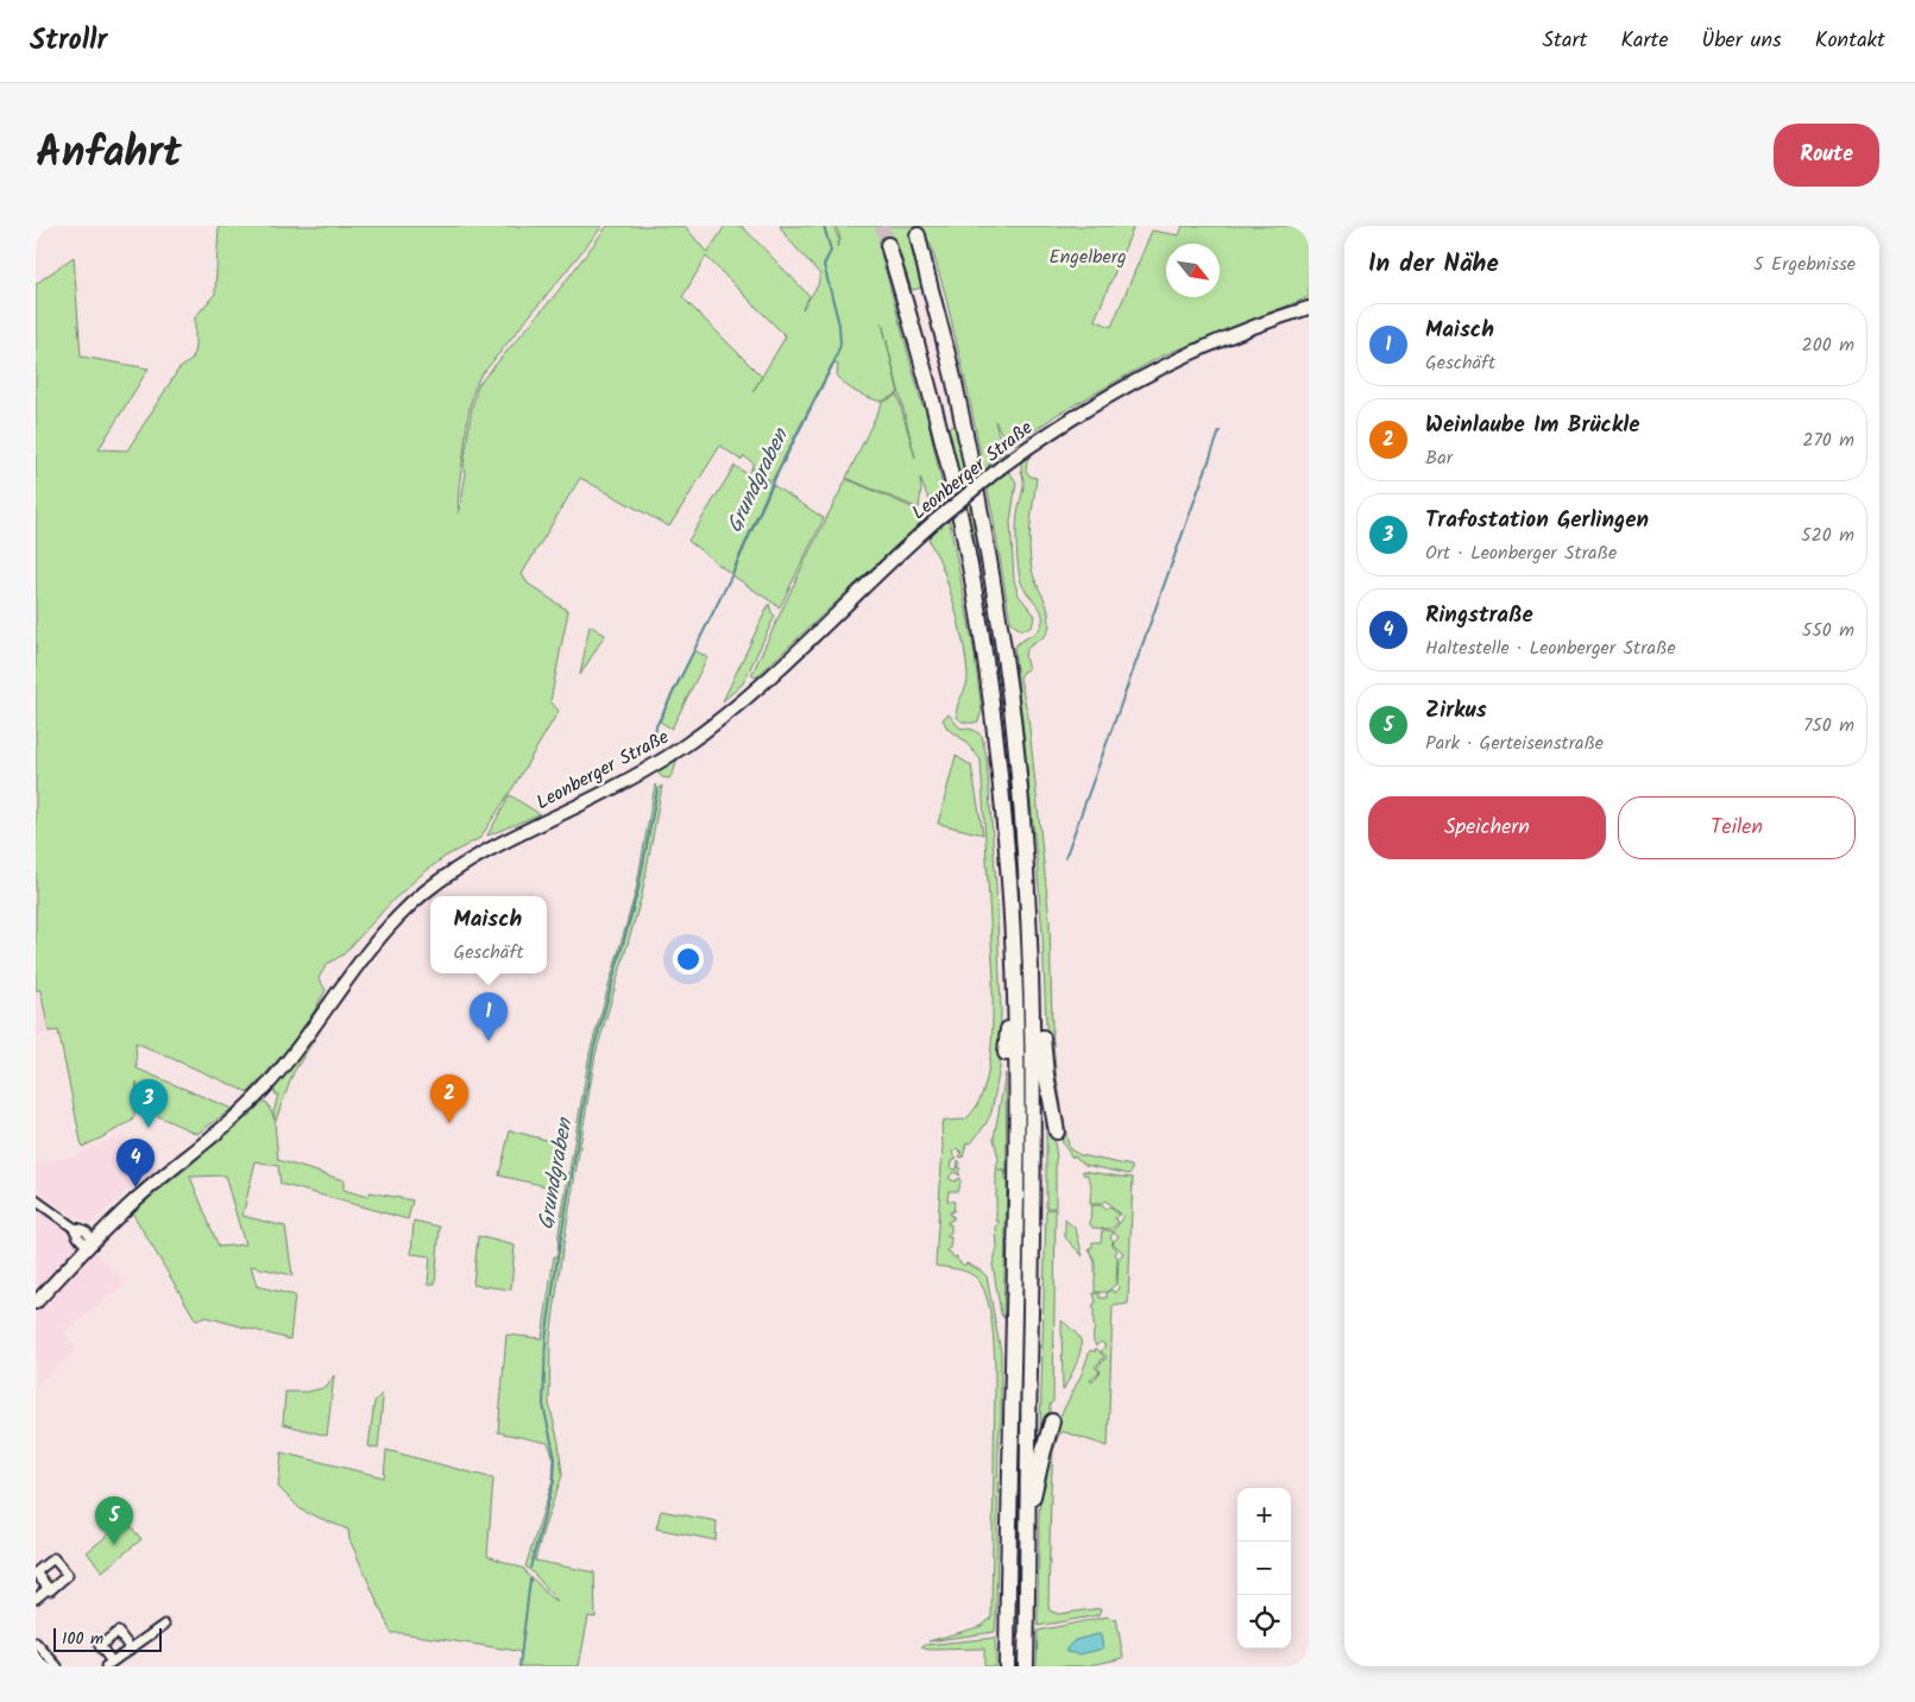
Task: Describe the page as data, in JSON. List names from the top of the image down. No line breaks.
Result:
{"streets":{"main road":["Leonberger Straße"]},"water":["Grundgraben"],"parks":["Engelberg"],"scale_bar":"100 m","north":"bottom right","page":{"header":"Strollr","nav":["Start","Karte","Über uns","Kontakt"],"title":"Anfahrt","buttons":["Route",["Speichern","Teilen"]],"heading":["In der Nähe","5 Ergebnisse"],"list":[{"mark":"1","name":"Maisch","note":"Geschäft","value":"200 m"},{"mark":"2","name":"Weinlaube Im Brückle","note":"Bar","value":"270 m"},{"mark":"3","name":"Trafostation Gerlingen","note":"Ort · Leonberger Straße","value":"520 m"},{"mark":"4","name":"Ringstraße","note":"Haltestelle · Leonberger Straße","value":"550 m"},{"mark":"5","name":"Zirkus","note":"Park · Gerteisenstraße","value":"750 m"}],"popup":["Maisch","Geschäft"],"pins":["1","2","3","4","5"],"map_buttons":["+","−"],"scale":"100 m"}}
